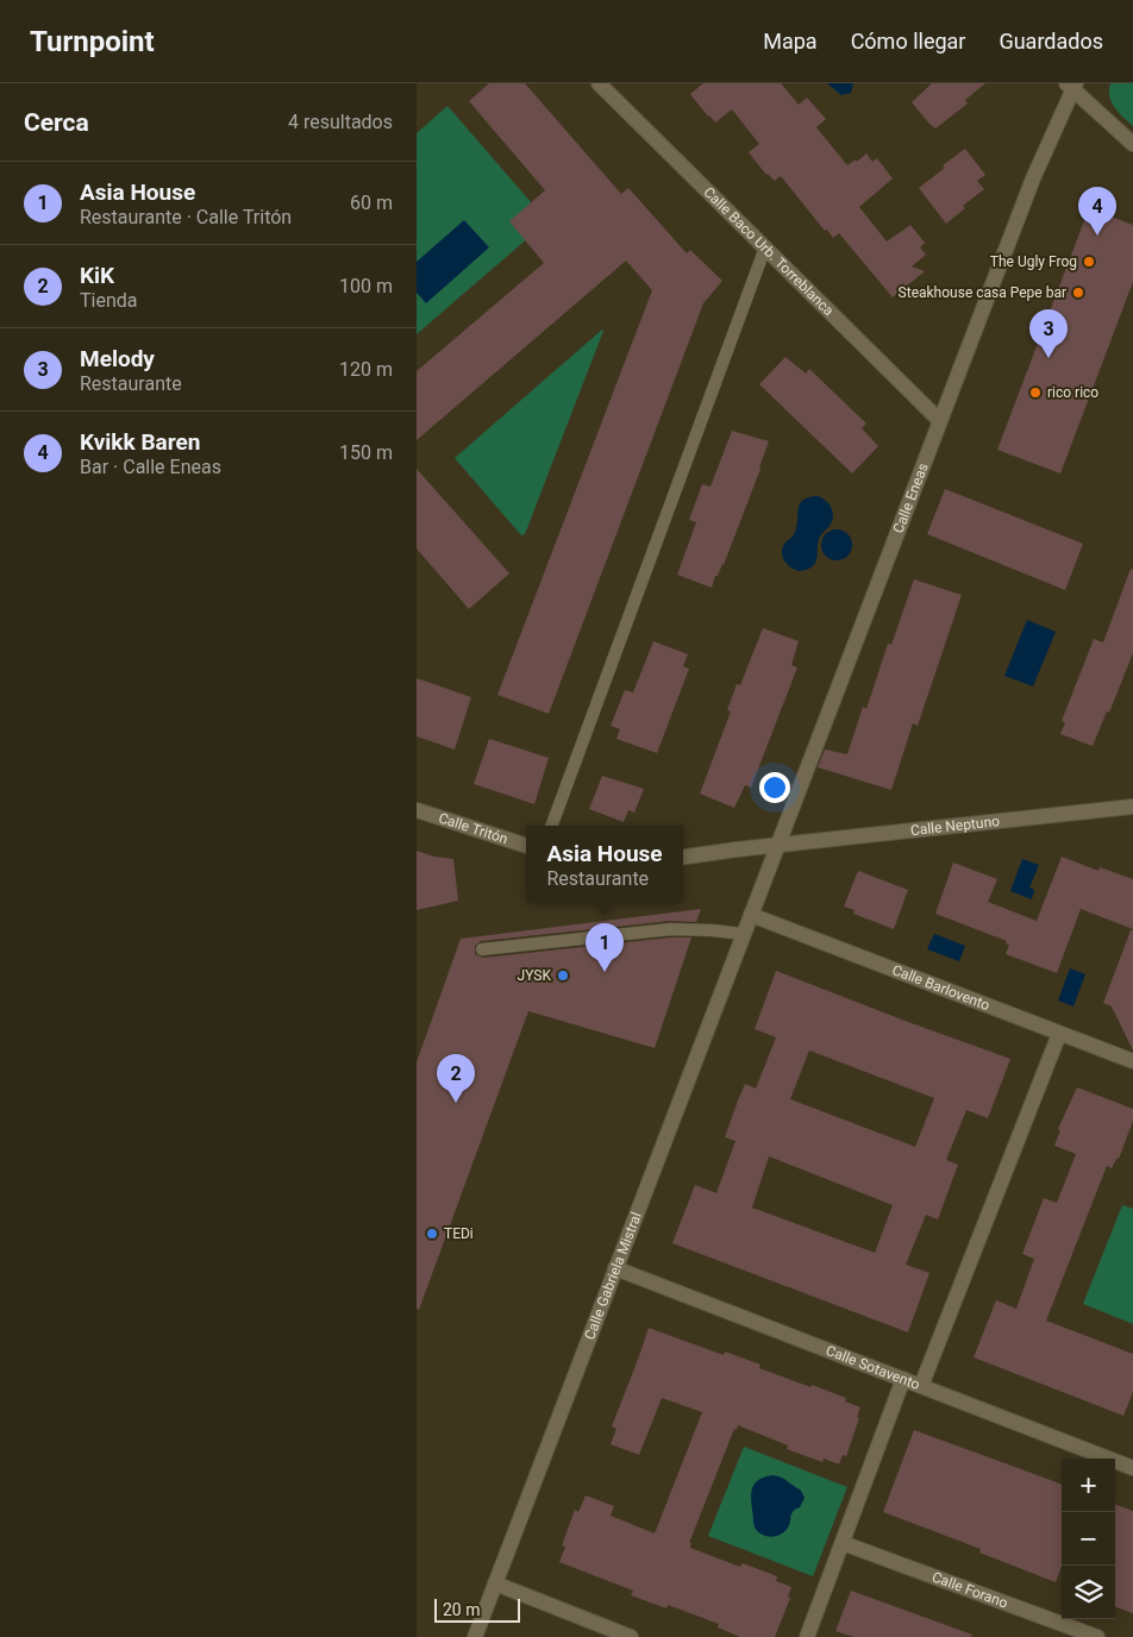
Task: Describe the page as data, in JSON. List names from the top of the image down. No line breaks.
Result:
{"streets":{"street":["Calle Baco Urb. Torreblanca","Calle Eneas","Calle Neptuno","Calle Tritón","Calle Barlovento","Calle Gabriela Mistral","Calle Sotavento","Calle Forano"]},"crossings":[["Calle Baco Urb. Torreblanca","Calle Eneas"],["Calle Eneas","Calle Neptuno"],["Calle Eneas","Calle Barlovento"],["Calle Eneas","Calle Gabriela Mistral"],["Calle Barlovento","Calle Gabriela Mistral"],["Calle Gabriela Mistral","Calle Sotavento"]],"places":["The Ugly Frog","Steakhouse casa Pepe bar","rico rico","JYSK","TEDi"],"scale_bar":"20 m","page":{"header":"Turnpoint","nav":["Mapa","Cómo llegar","Guardados"],"heading":["Cerca","4 resultados"],"list":[{"mark":"1","name":"Asia House","note":"Restaurante · Calle Tritón","value":"60 m"},{"mark":"2","name":"KiK","note":"Tienda","value":"100 m"},{"mark":"3","name":"Melody","note":"Restaurante","value":"120 m"},{"mark":"4","name":"Kvikk Baren","note":"Bar · Calle Eneas","value":"150 m"}],"pins":["4","3","1","2"],"popup":["Asia House","Restaurante"],"map_buttons":["+","−"],"scale":"20 m"}}
